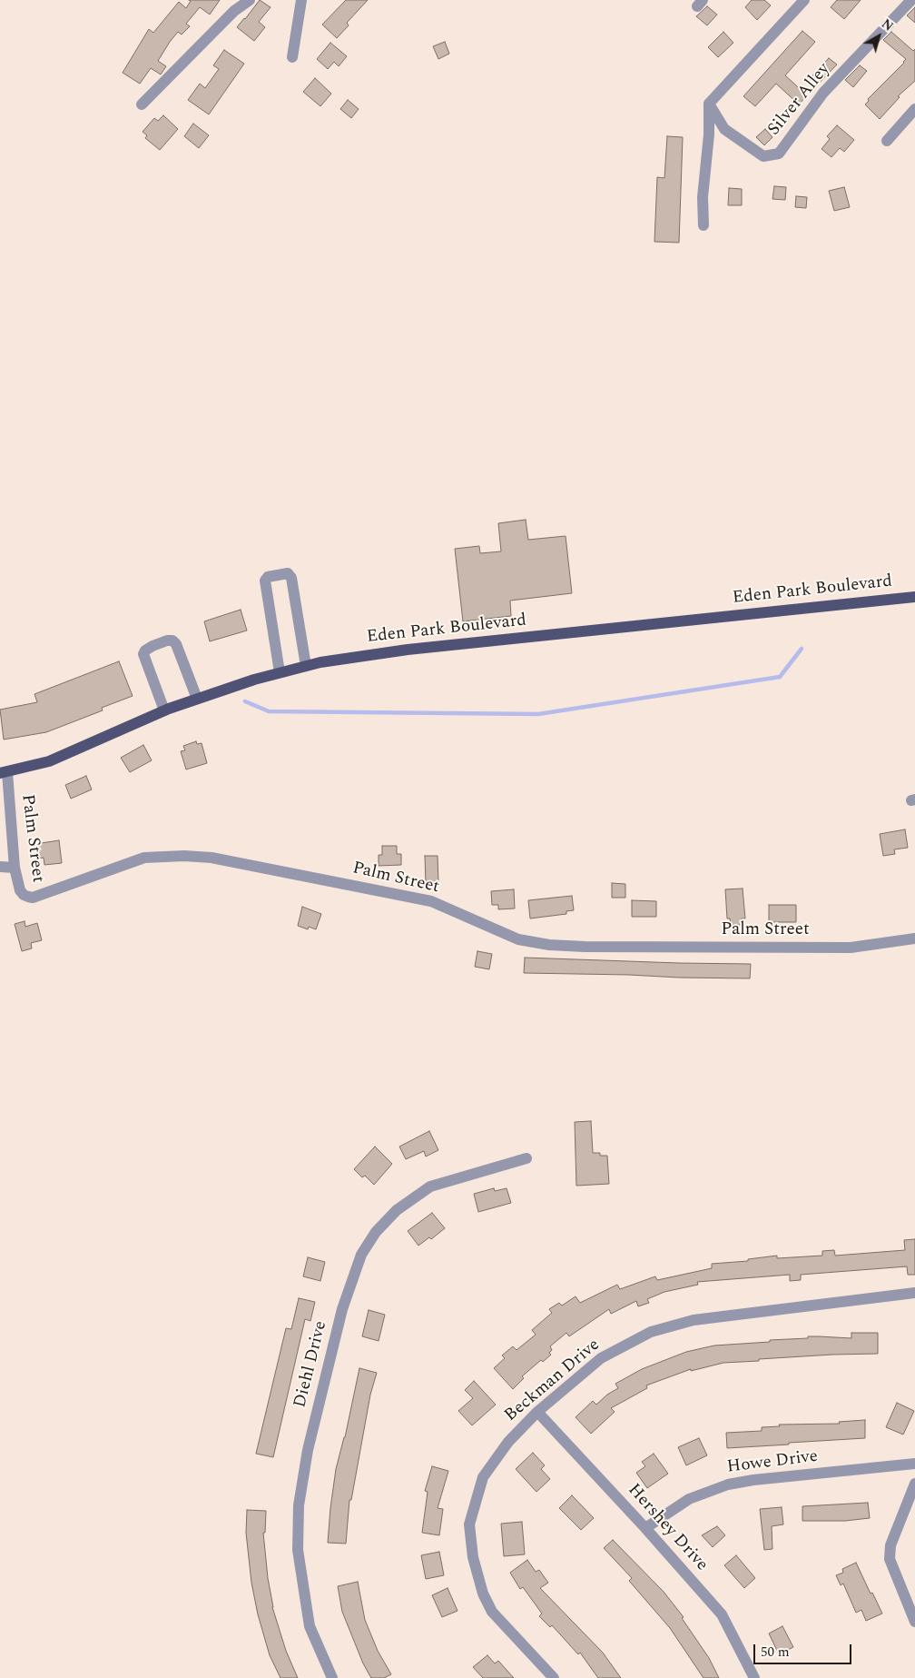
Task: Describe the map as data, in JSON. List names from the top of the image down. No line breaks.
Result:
{"streets":{"main road":["Eden Park Boulevard"],"street":["Silver Alley","Palm Street","Diehl Drive","Beckman Drive","Howe Drive","Hershey Drive"]},"crossings":[["Eden Park Boulevard","Palm Street"],["Beckman Drive","Hershey Drive"],["Howe Drive","Hershey Drive"]],"scale_bar":"50 m","north":"top right"}
